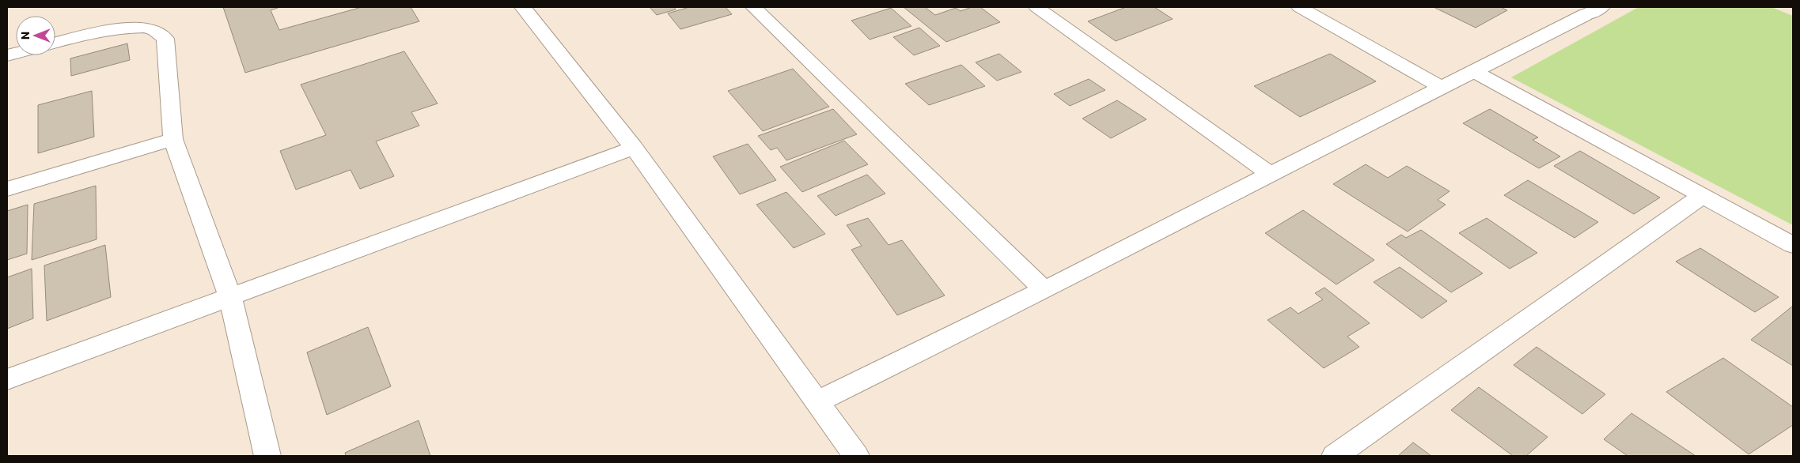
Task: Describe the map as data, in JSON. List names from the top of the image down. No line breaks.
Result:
{"north":"left"}
